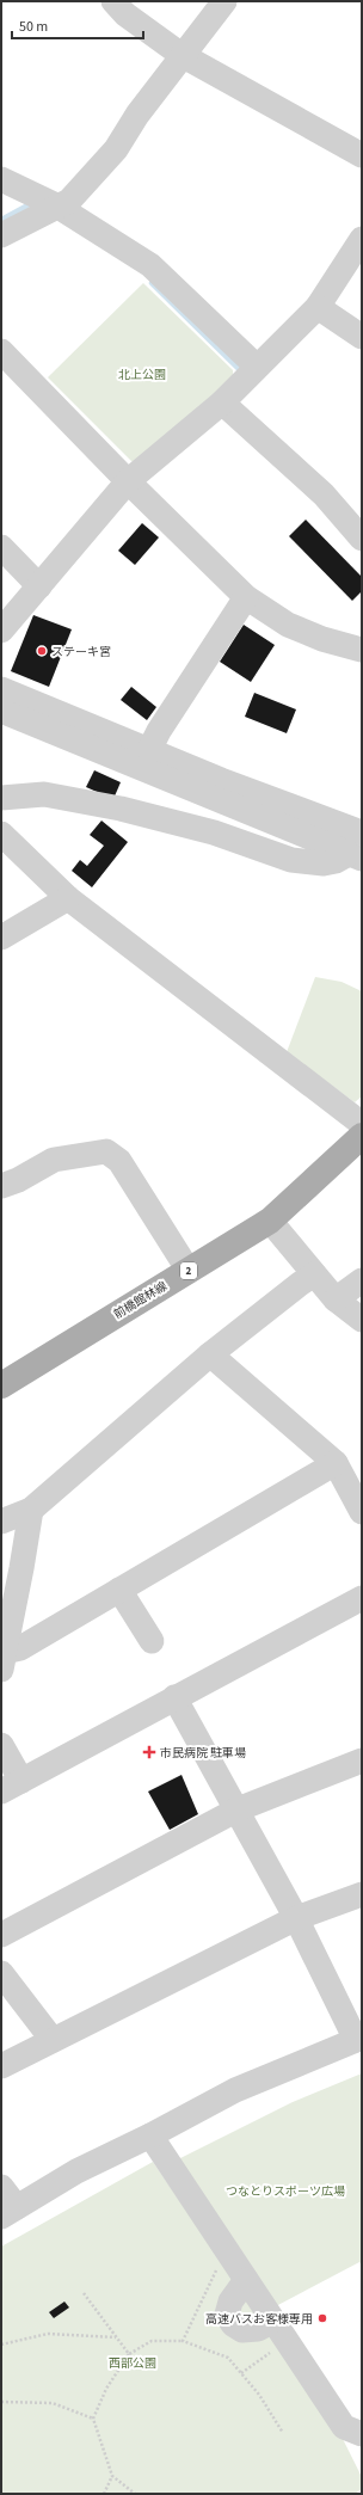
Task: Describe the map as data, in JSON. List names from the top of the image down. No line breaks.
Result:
{"streets":{"main road":["2","前橋館林線"]},"parks":["北上公園","つなとりスポーツ広場","西部公園"],"places":{"other":["ステーキ宮","高速バスお客様専用"],"health":["市民病院 駐車場"]},"scale_bar":"50 m"}
